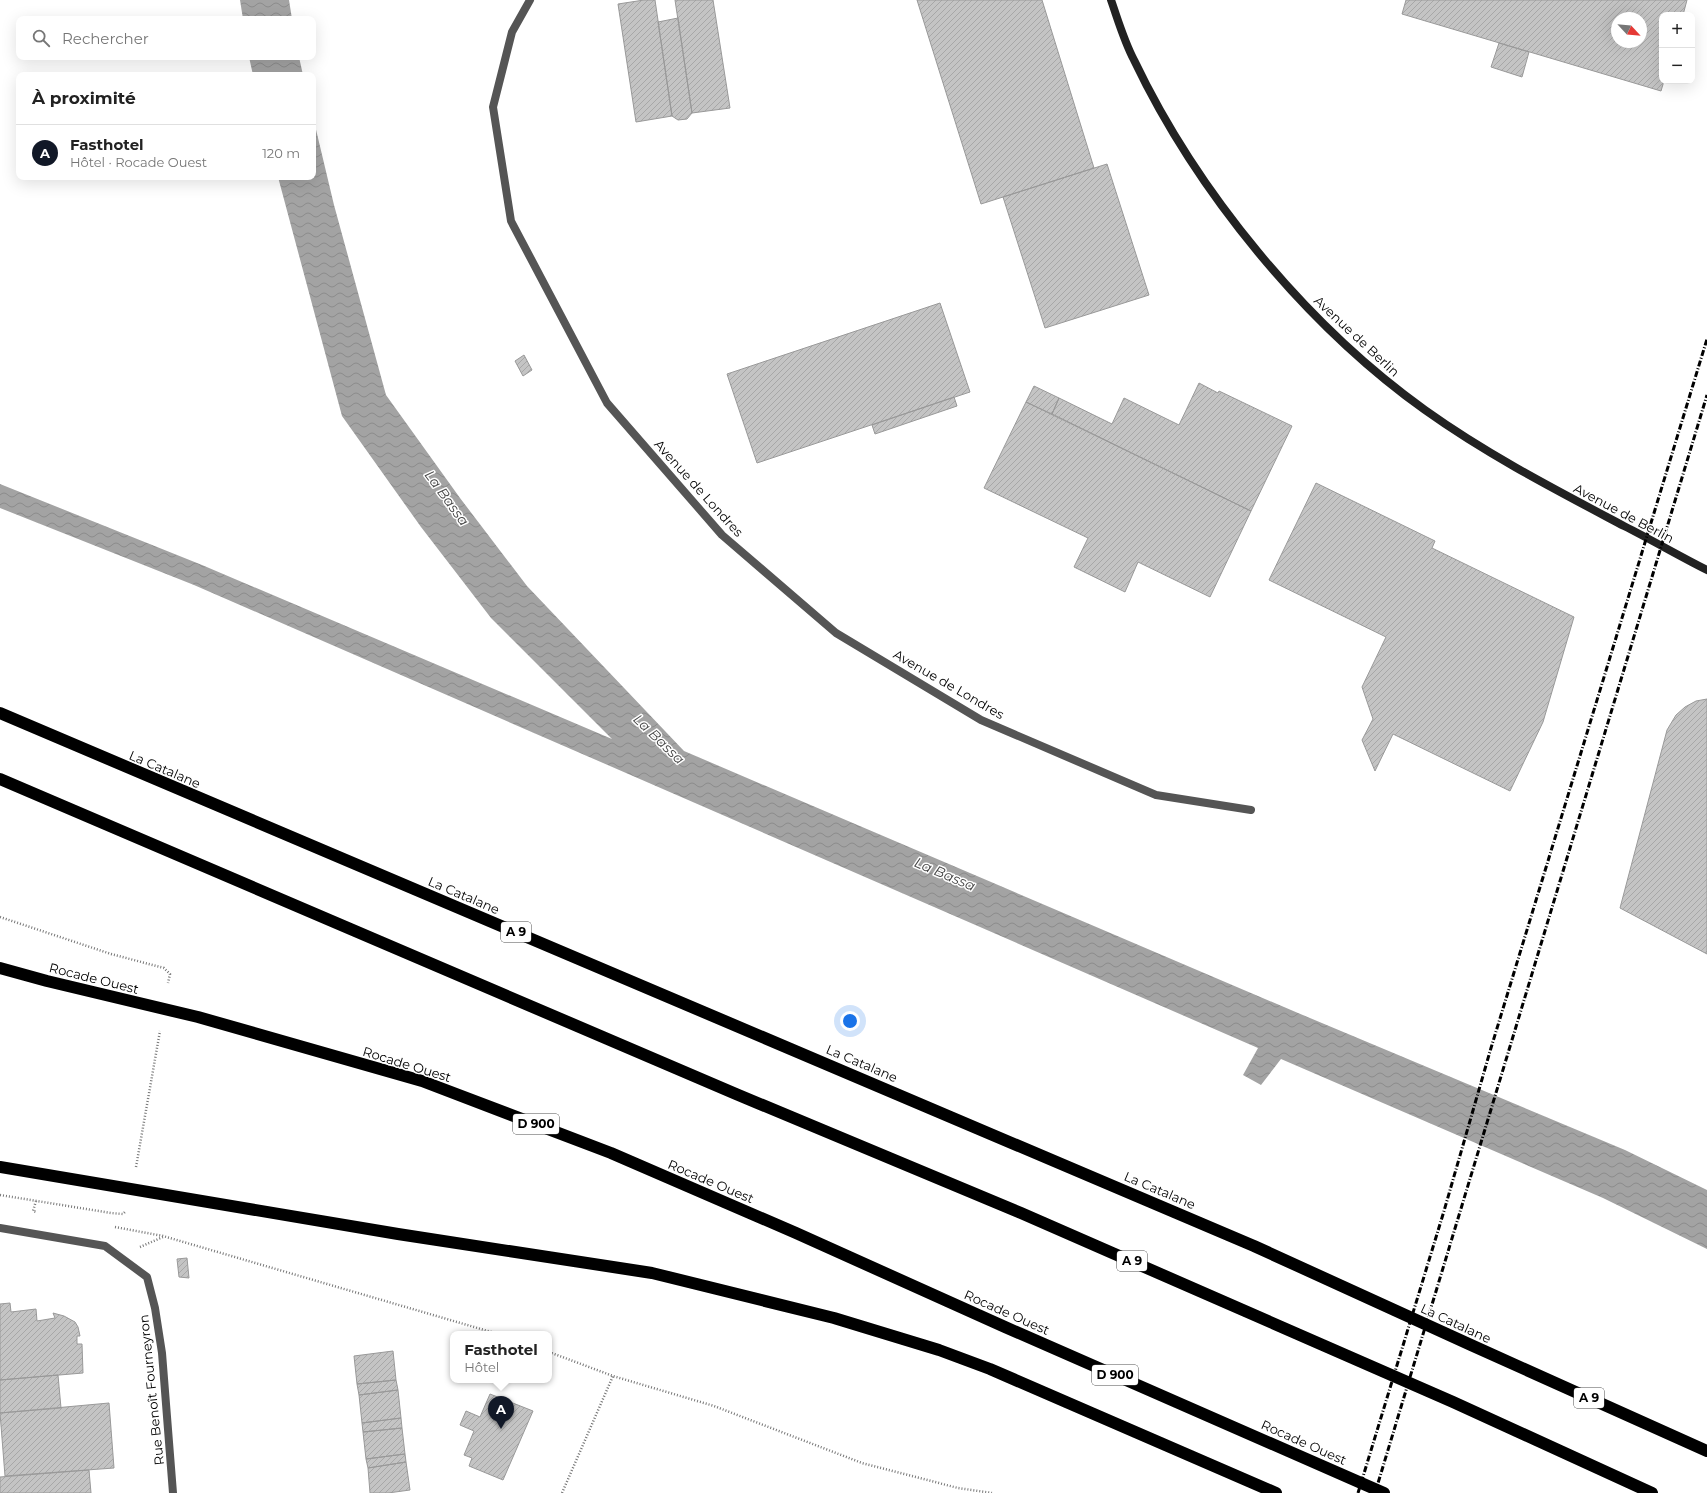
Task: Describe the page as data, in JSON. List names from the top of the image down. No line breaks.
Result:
{"streets":{"highway":["La Catalane","A 9","Rocade Ouest","D 900"],"street":["Avenue de Berlin","Avenue de Londres","Rue Benoît Fourneyron"]},"water":["La Bassa"],"north":"bottom right","page":{"map_buttons":["+","−"],"search":"Rechercher","heading":"À proximité","list":[{"mark":"A","name":"Fasthotel","note":"Hôtel · Rocade Ouest","value":"120 m"}],"popup":["Fasthotel","Hôtel"],"pins":"A"}}
